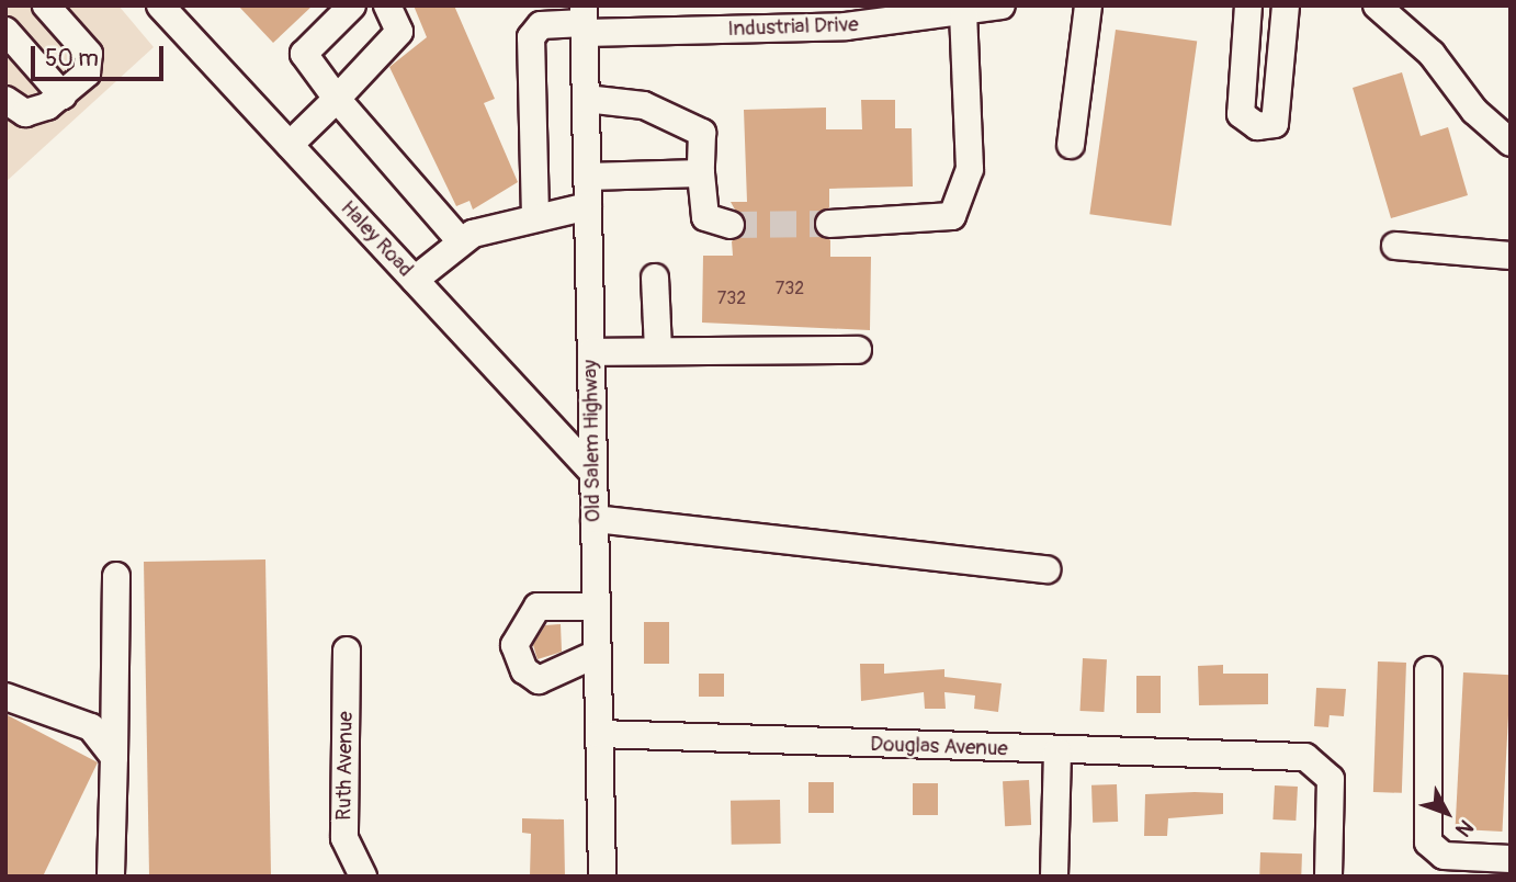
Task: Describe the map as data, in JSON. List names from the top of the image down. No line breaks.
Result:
{"streets":{"street":["Industrial Drive","Haley Road","Old Salem Highway","Douglas Avenue","Ruth Avenue"]},"crossings":[["Industrial Drive","Old Salem Highway"],["Haley Road","Old Salem Highway"],["Old Salem Highway","Douglas Avenue"]],"house_numbers":["732","732"],"scale_bar":"50 m","north":"bottom right"}
